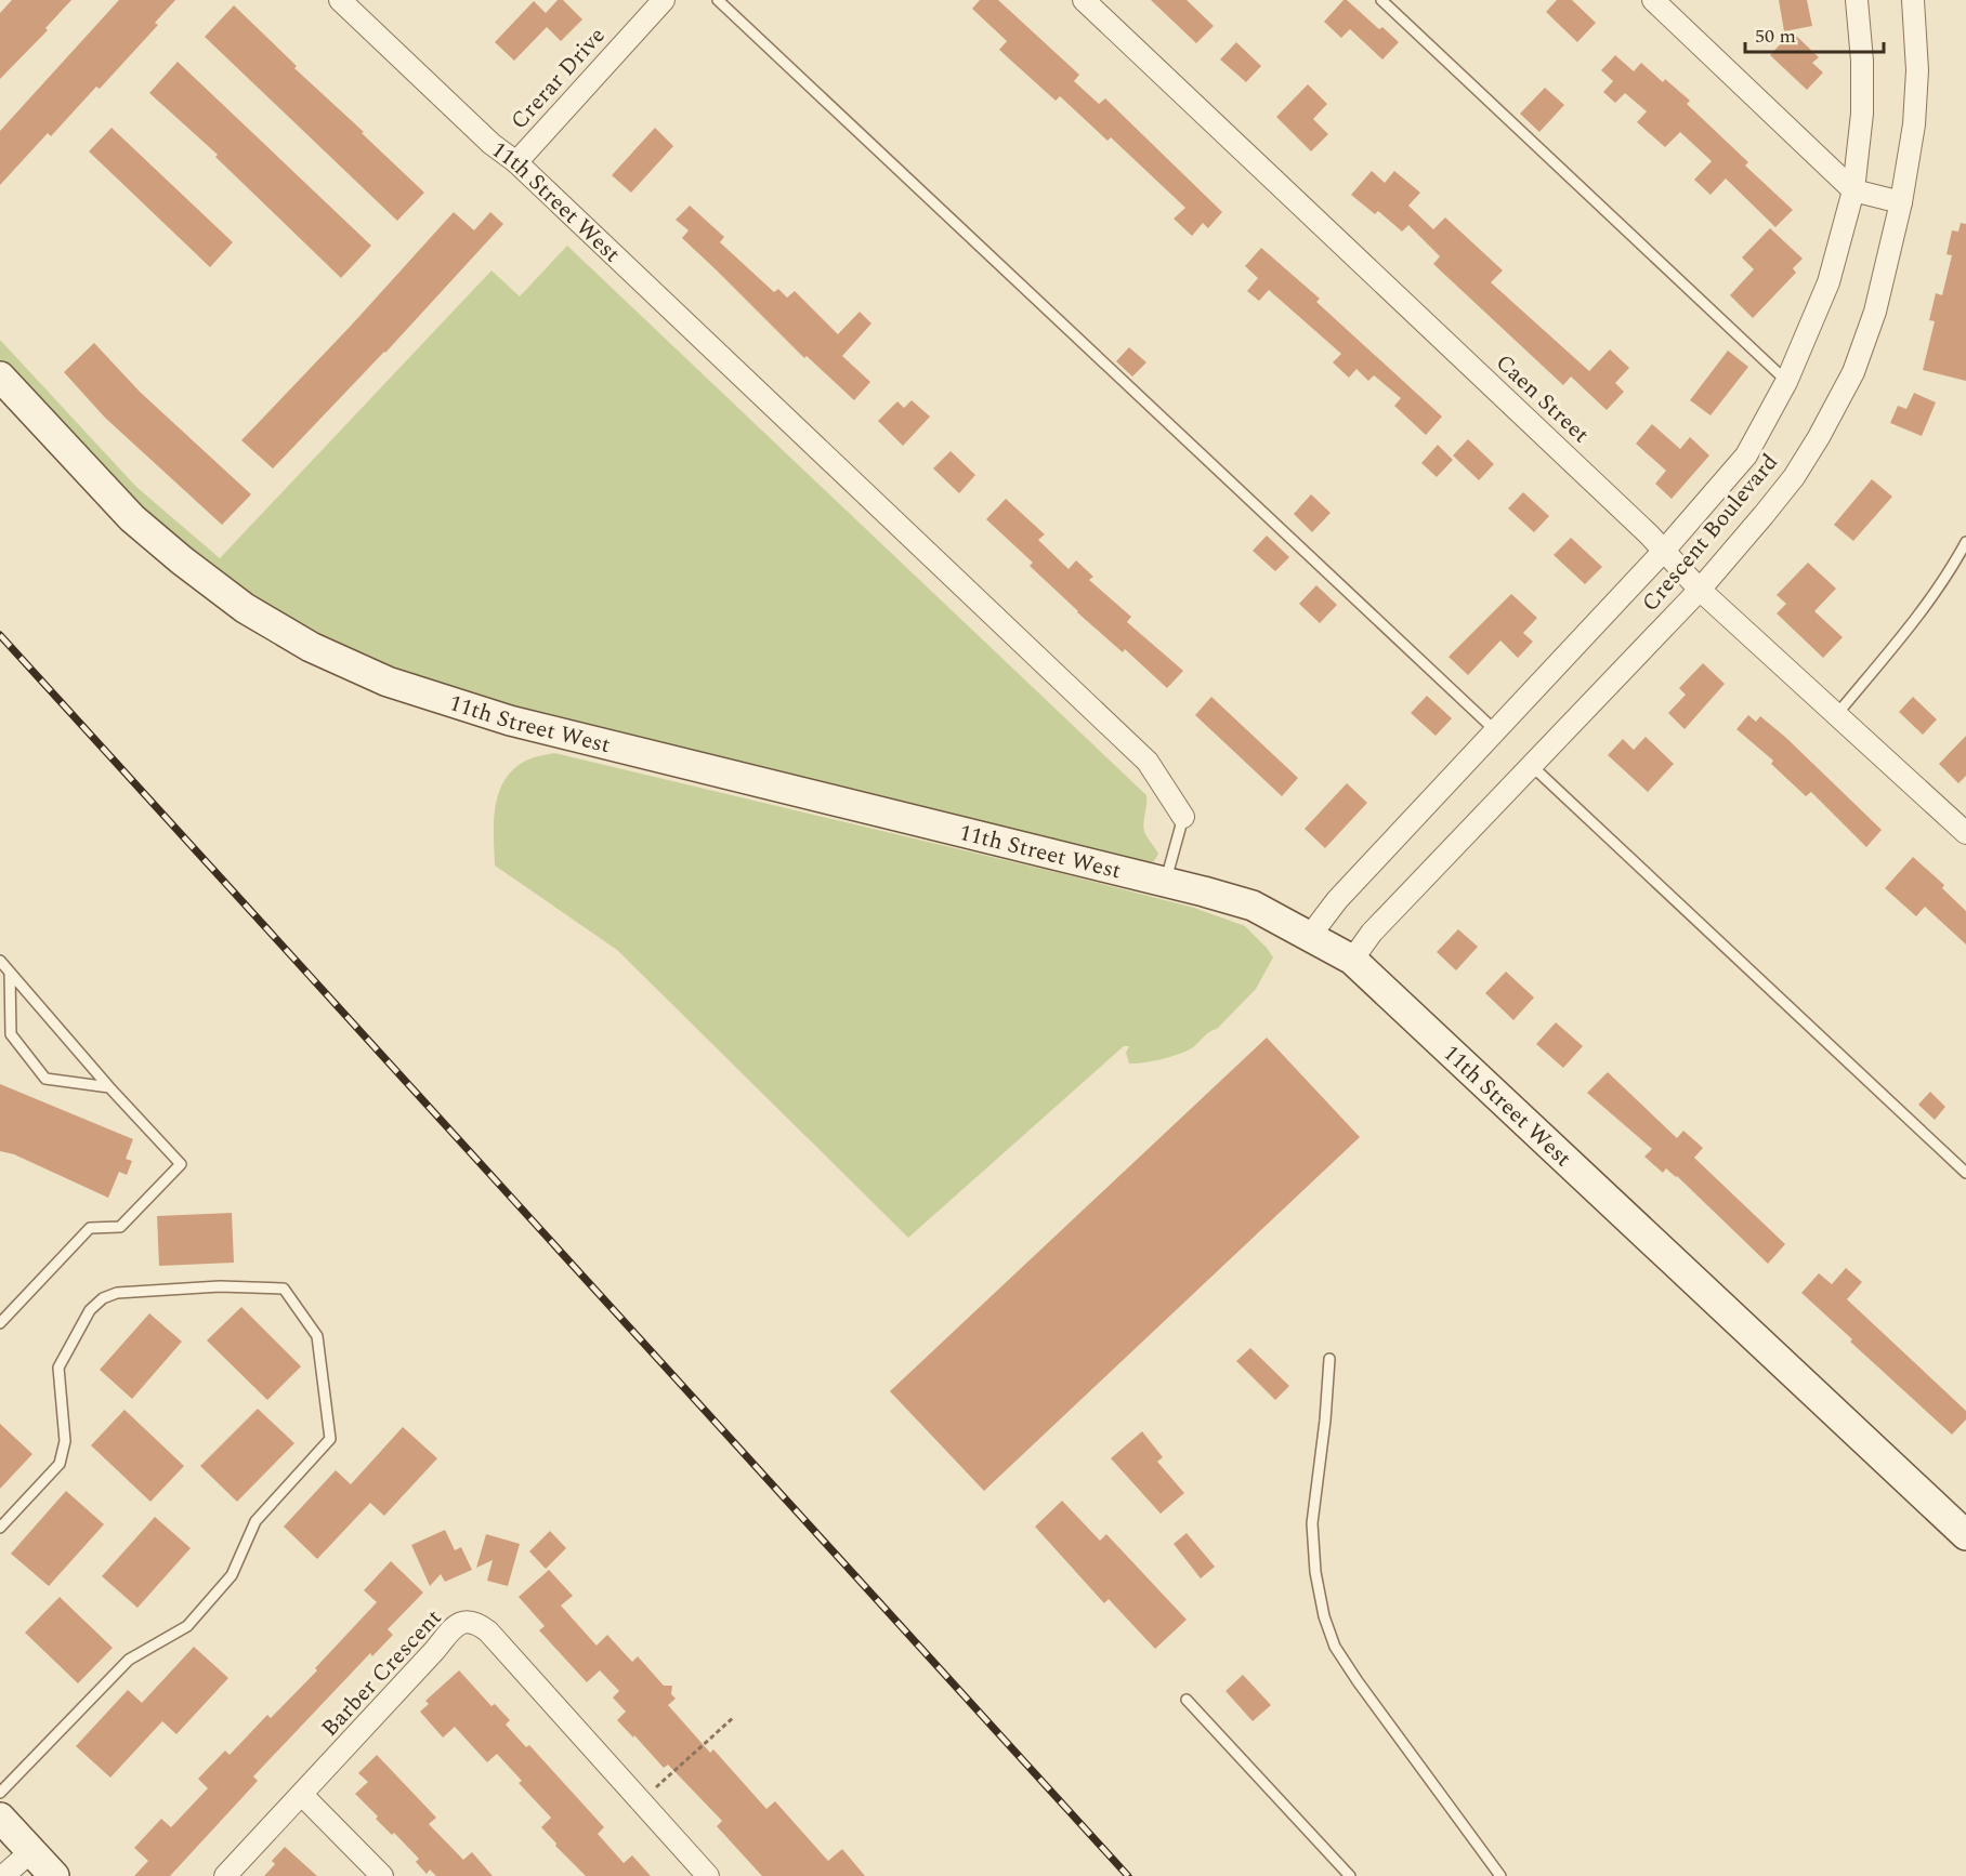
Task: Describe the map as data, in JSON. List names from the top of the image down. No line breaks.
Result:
{"streets":{"main road":["11th Street West"],"street":["Crerar Drive","Caen Street","Crescent Boulevard","Barber Crescent"]},"crossings":[["Crerar Drive","11th Street West"],["11th Street West","Crescent Boulevard"],["Caen Street","Crescent Boulevard"]],"scale_bar":"50 m"}
